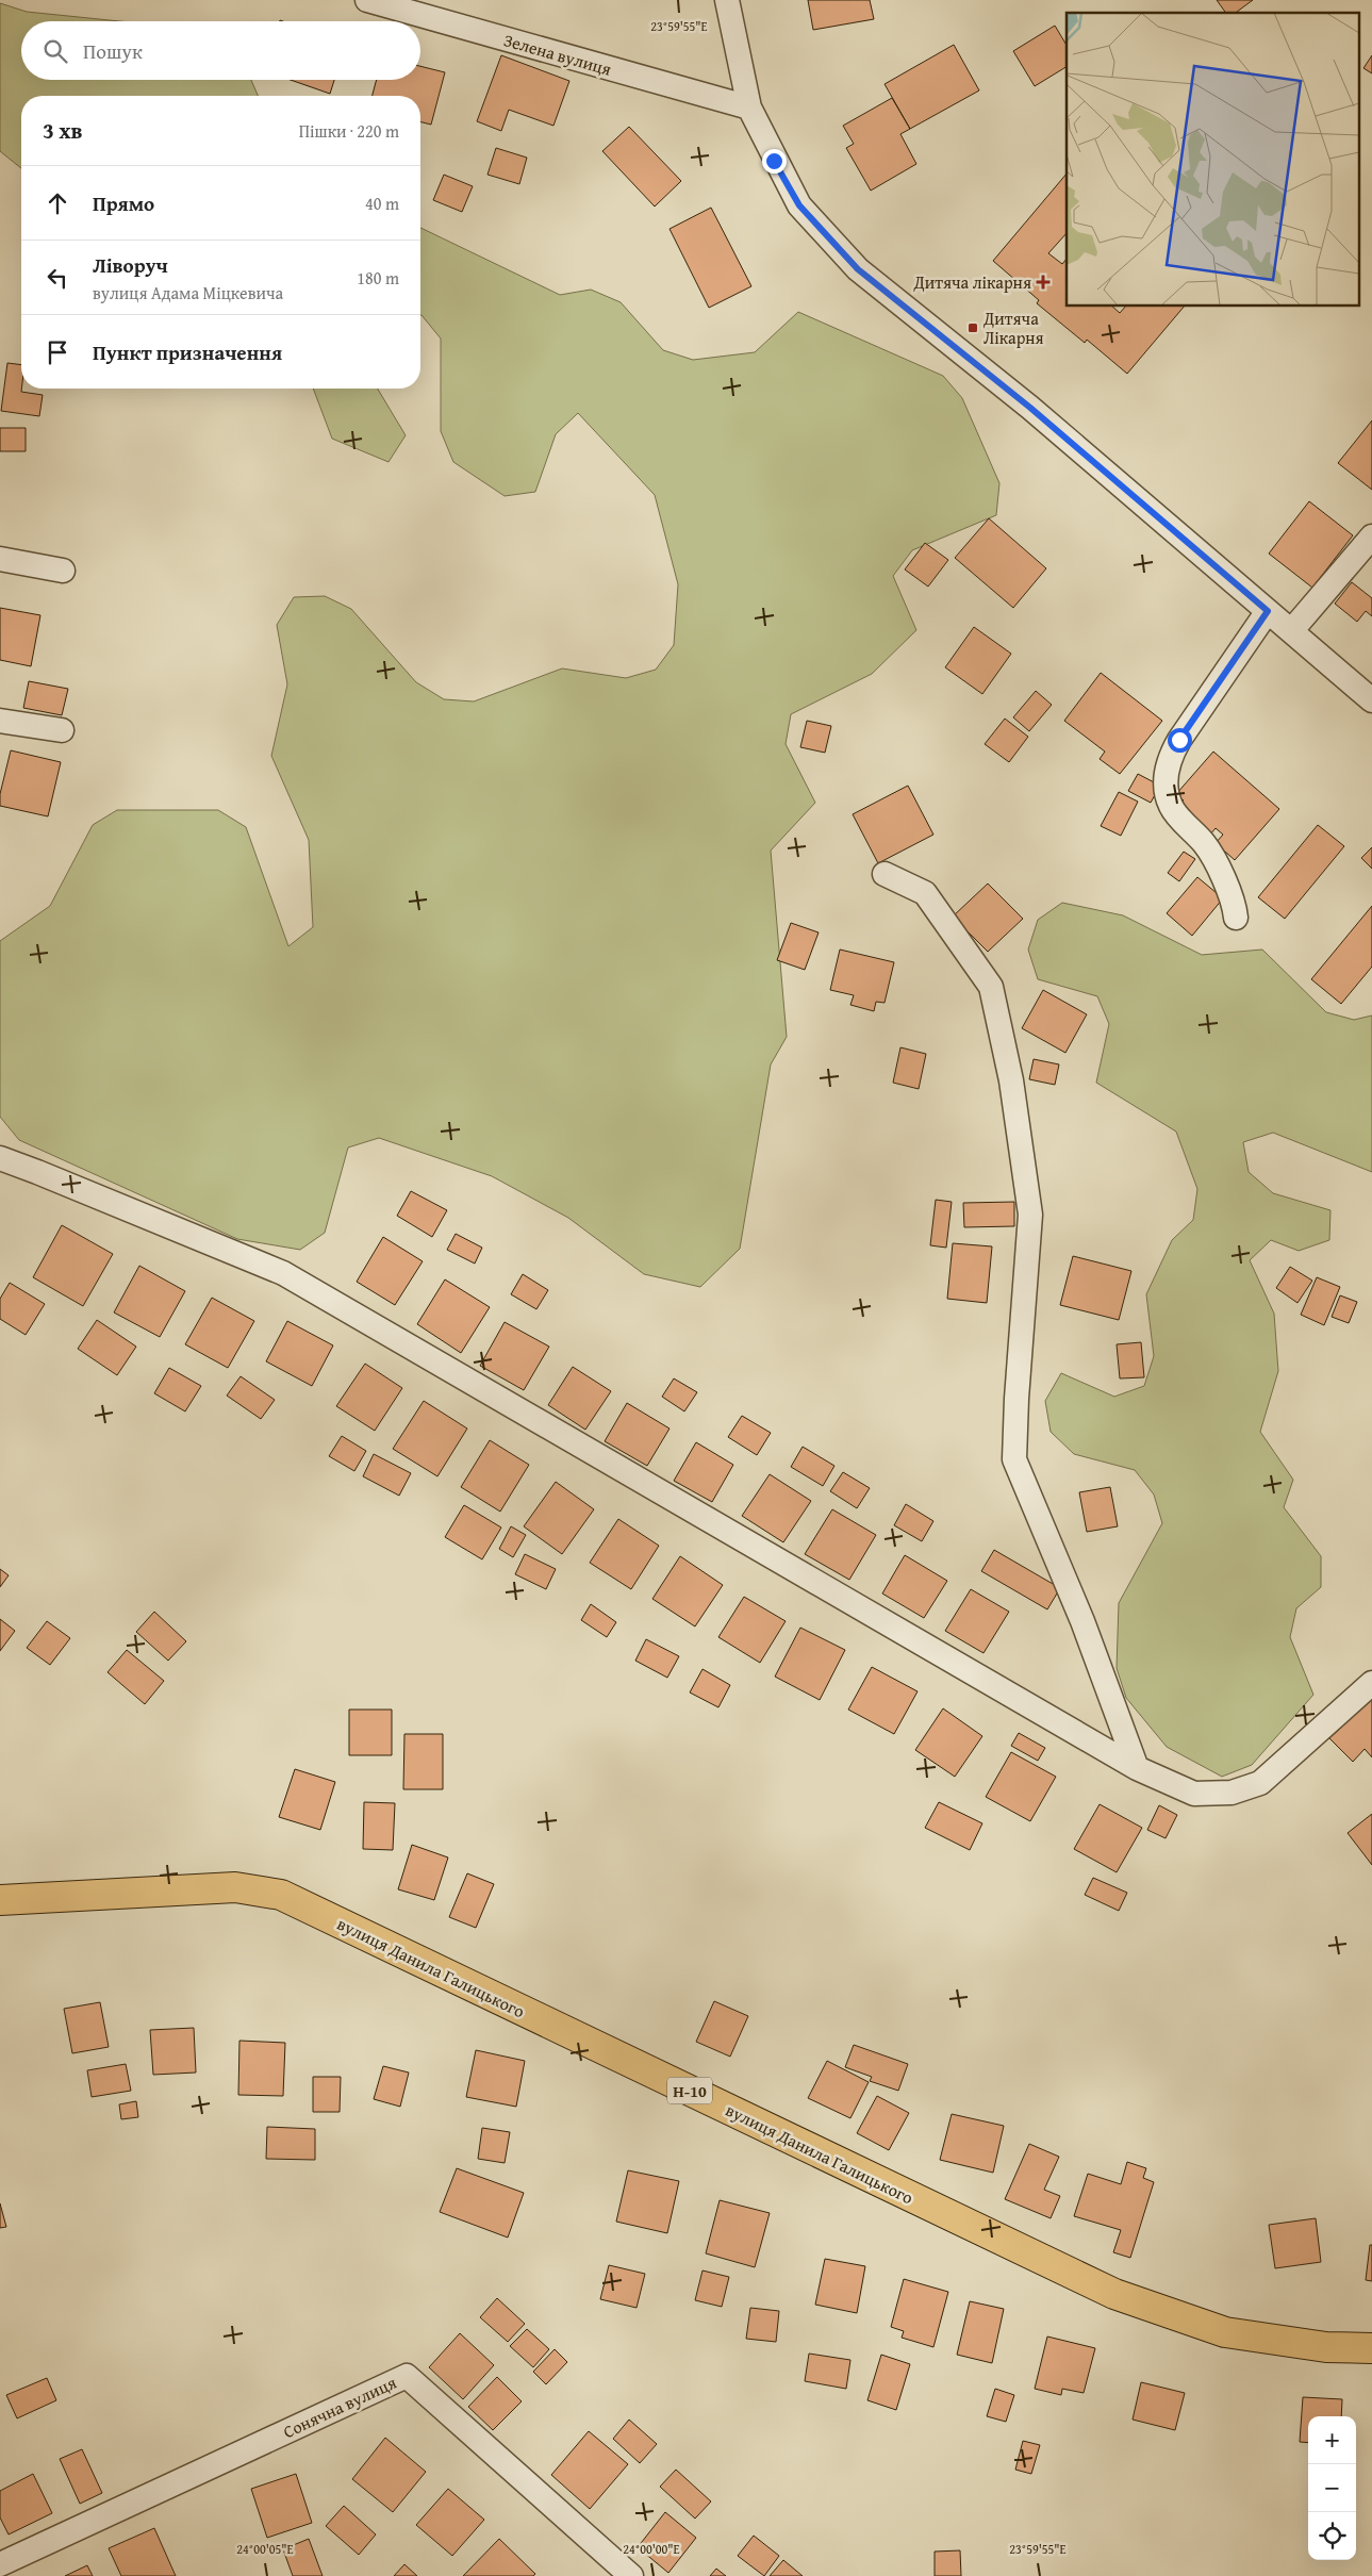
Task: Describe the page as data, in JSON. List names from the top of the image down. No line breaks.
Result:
{"streets":{"main road":["вулиця Данила Галицького","Н-10"],"street":["Зелена вулиця","Сонячна вулиця"]},"places":{"health":["Дитяча лікарня"],"transit":["Дитяча Лікарня"]},"page":{"search":"Пошук","heading":["3 хв","Пішки · 220 m"],"list":[["Прямо","40 m"],["Ліворуч","вулиця Адама Міцкевича","180 m"],"Пункт призначення"],"map_buttons":["+","−"]},"coordinates":["23°59'55\"E","24°00'05\"E","24°00'00\"E"]}
